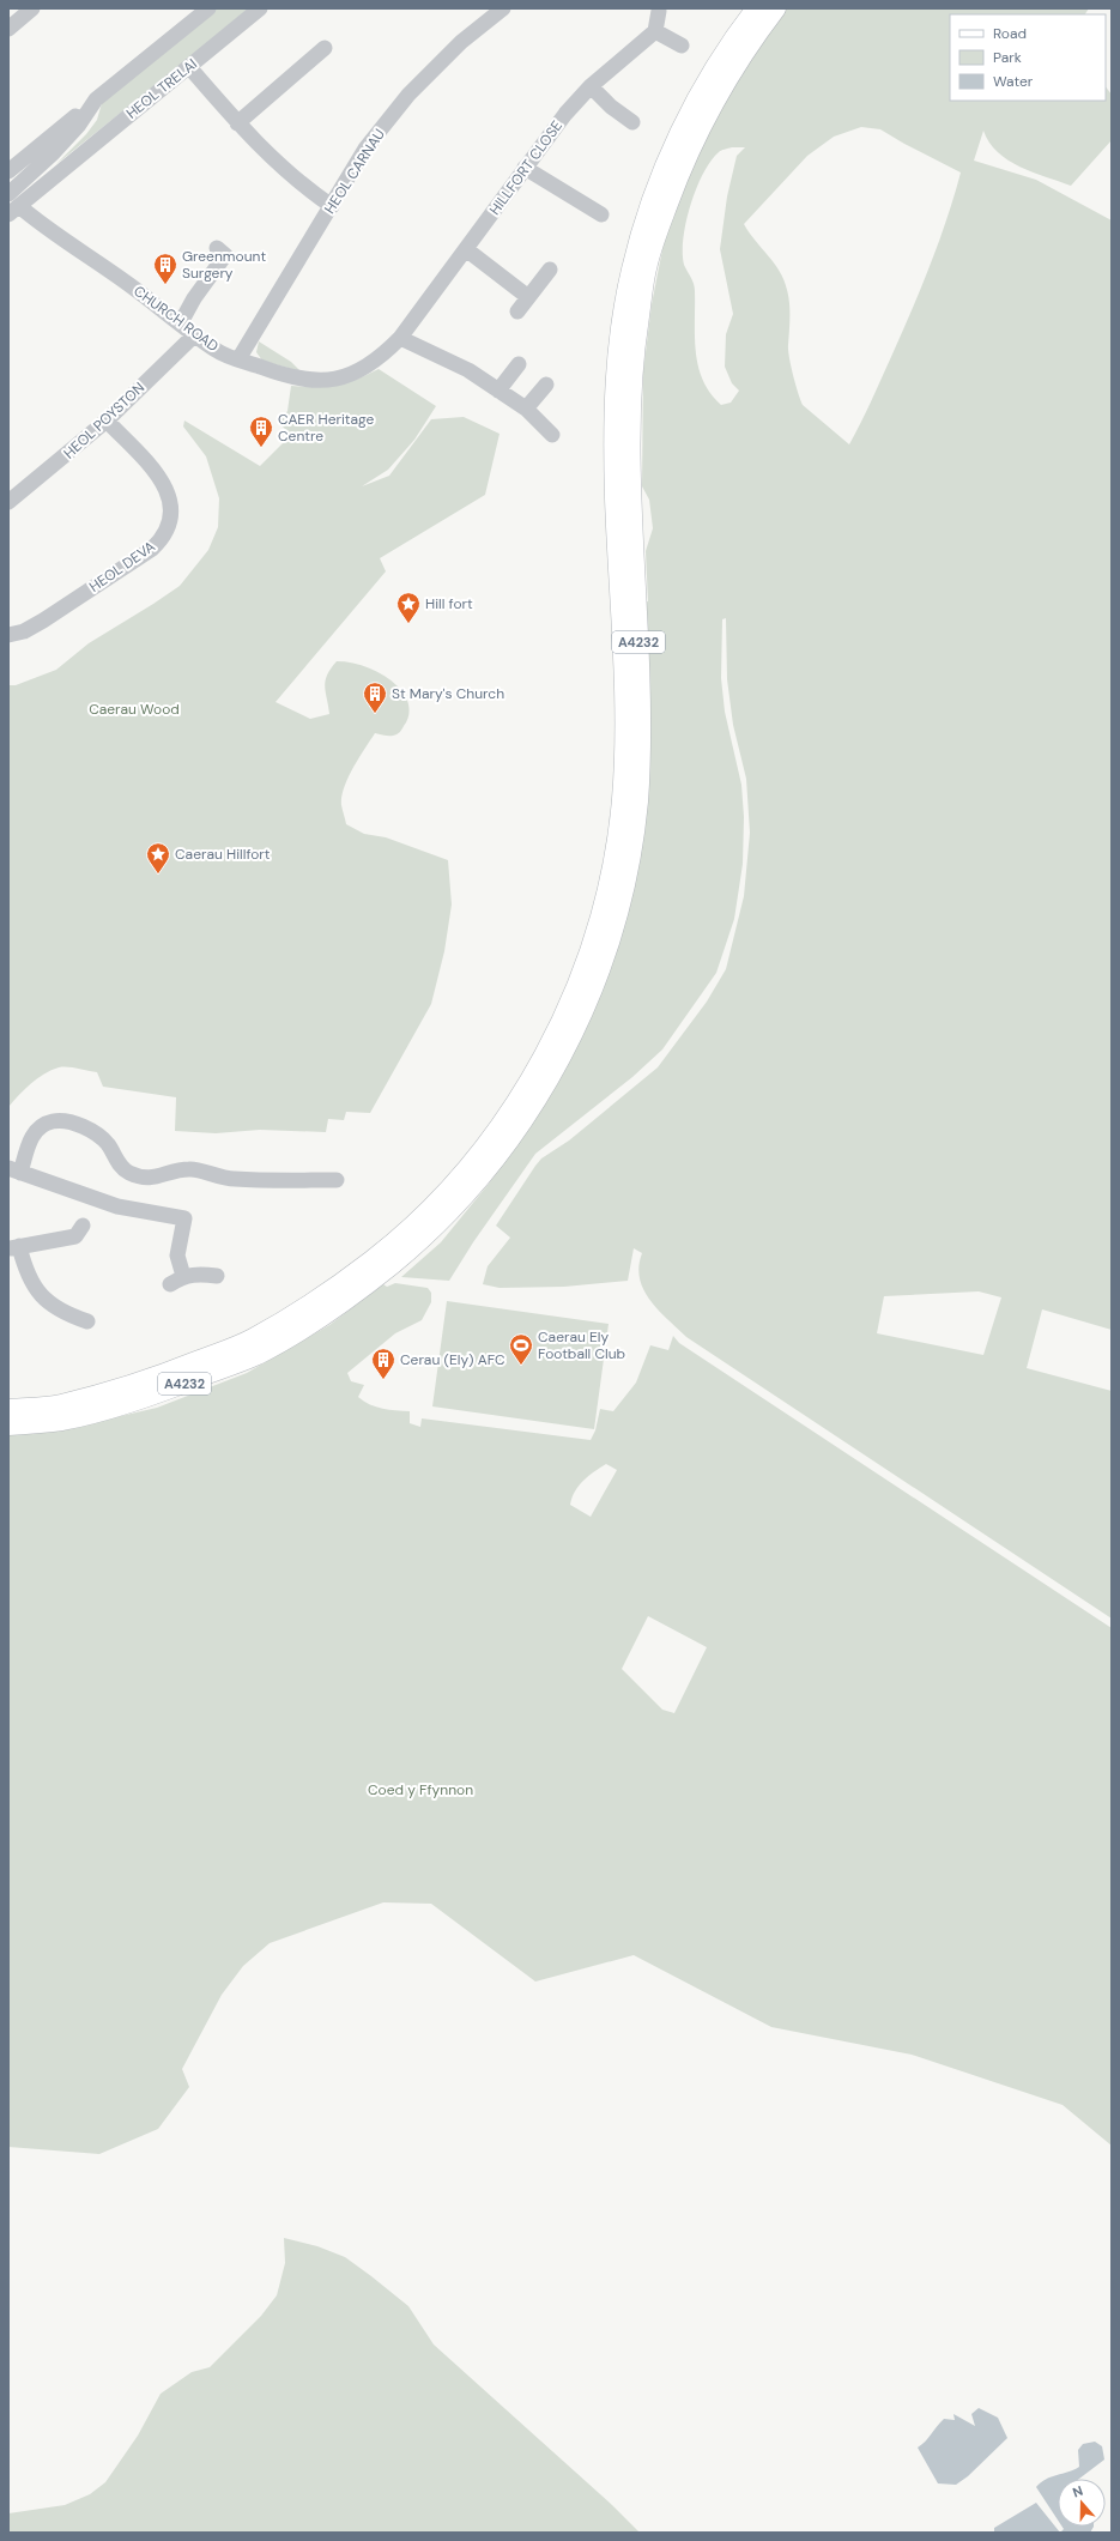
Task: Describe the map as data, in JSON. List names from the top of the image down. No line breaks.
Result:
{"streets":{"main road":["A4232"],"street":["HEOL TRELAI","HILLFORT CLOSE","HEOL CARNAU","CHURCH ROAD","HEOL POYSTON","HEOL DEVA"]},"crossings":[["HEOL TRELAI","CHURCH ROAD"],["HILLFORT CLOSE","CHURCH ROAD"],["HEOL CARNAU","CHURCH ROAD"],["CHURCH ROAD","HEOL POYSTON"],["HEOL POYSTON","HEOL DEVA"]],"parks":["Caerau Wood","Coed y Ffynnon"],"places":{"building":["Greenmount Surgery","CAER Heritage Centre","St Mary's Church","Cerau (Ely) AFC"],"place":["Hill fort","Caerau Hillfort"],"sports":["Caerau Ely Football Club"]},"legend":["Road","Park","Water"],"north":"top"}
